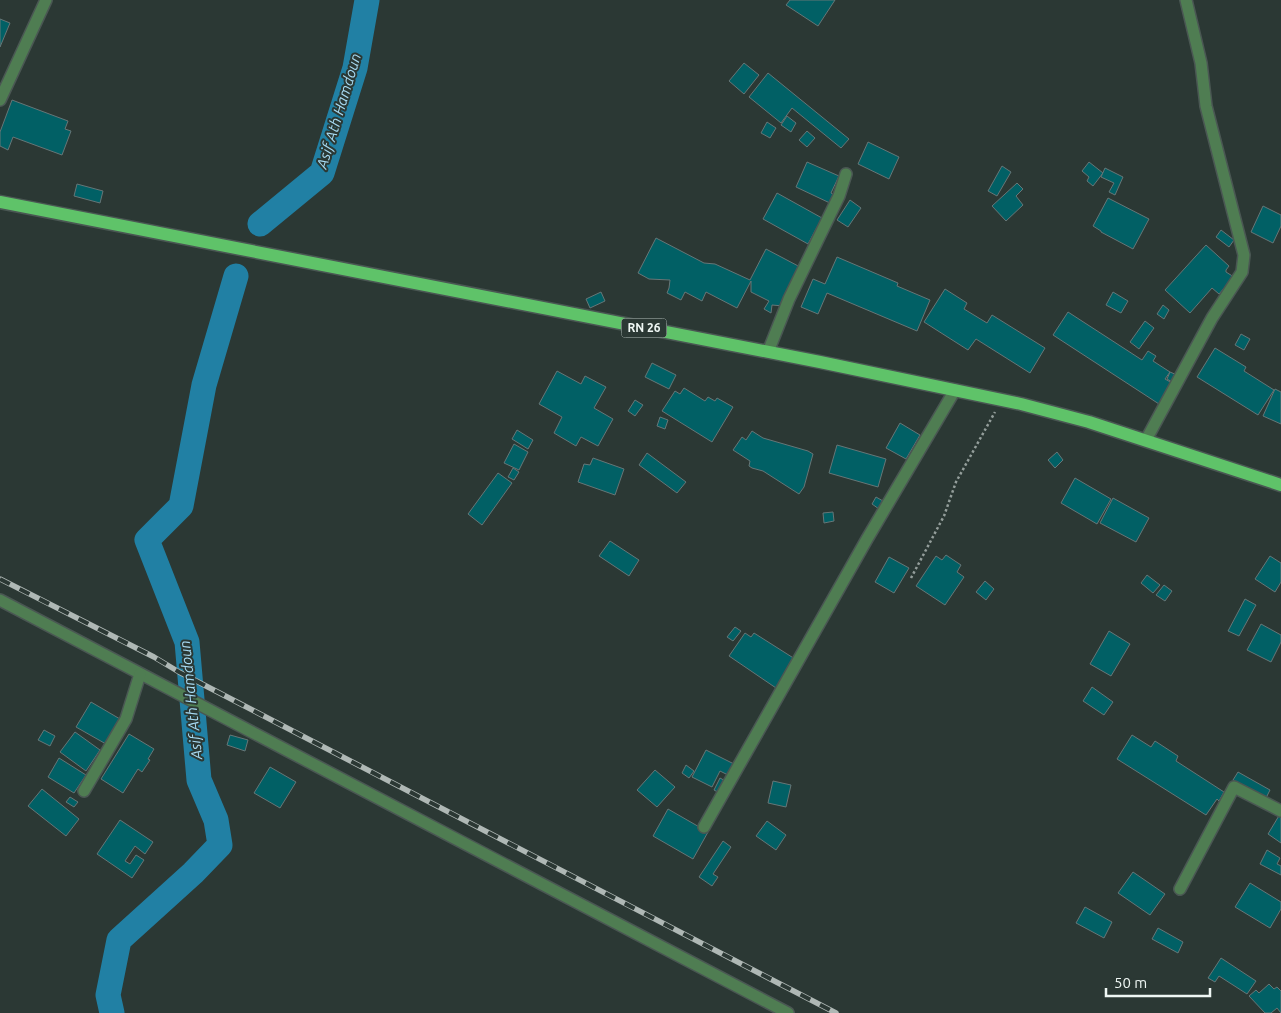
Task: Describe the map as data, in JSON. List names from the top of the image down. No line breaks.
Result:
{"streets":{"main road":["RN 26"]},"water":["Asif Ath Hamdoun"],"scale_bar":"50 m"}
